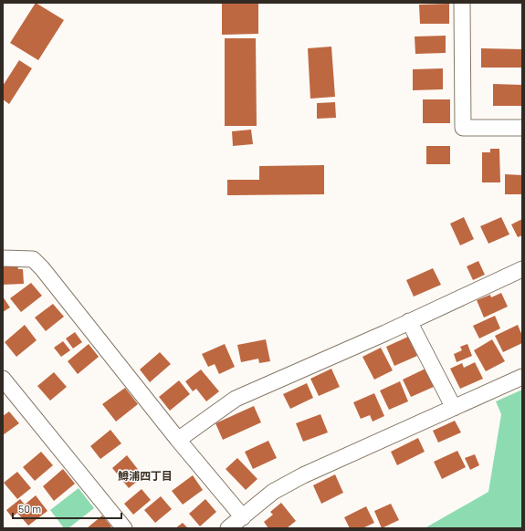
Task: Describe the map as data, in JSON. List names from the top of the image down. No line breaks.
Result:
{"districts":["鱒浦四丁目"],"scale_bar":"50 m"}
